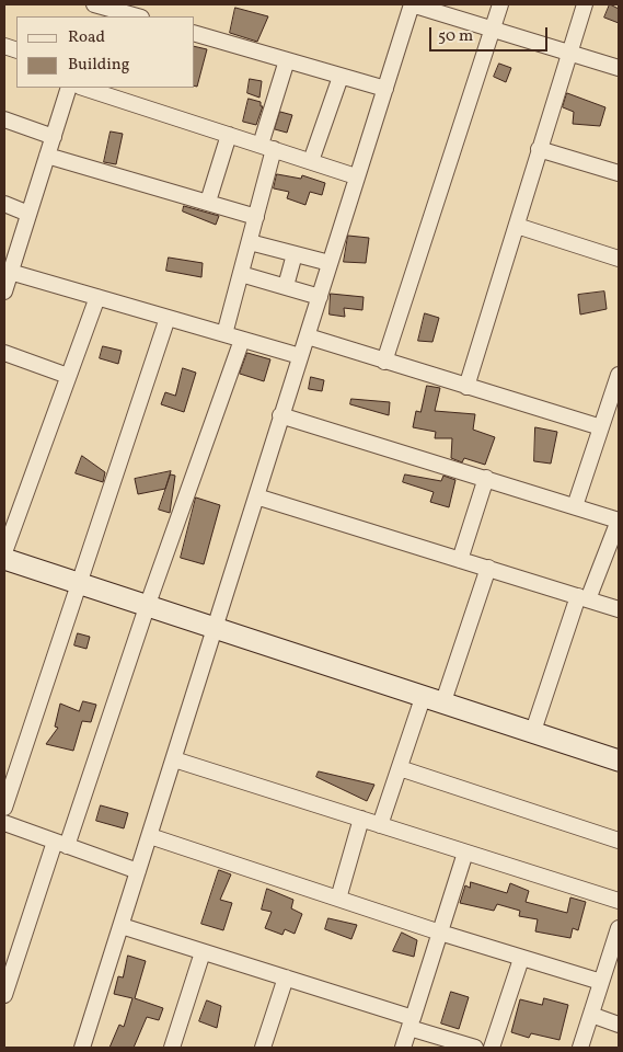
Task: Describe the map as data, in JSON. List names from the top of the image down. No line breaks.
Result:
{"legend":["Road","Building"],"scale_bar":"50 m"}
